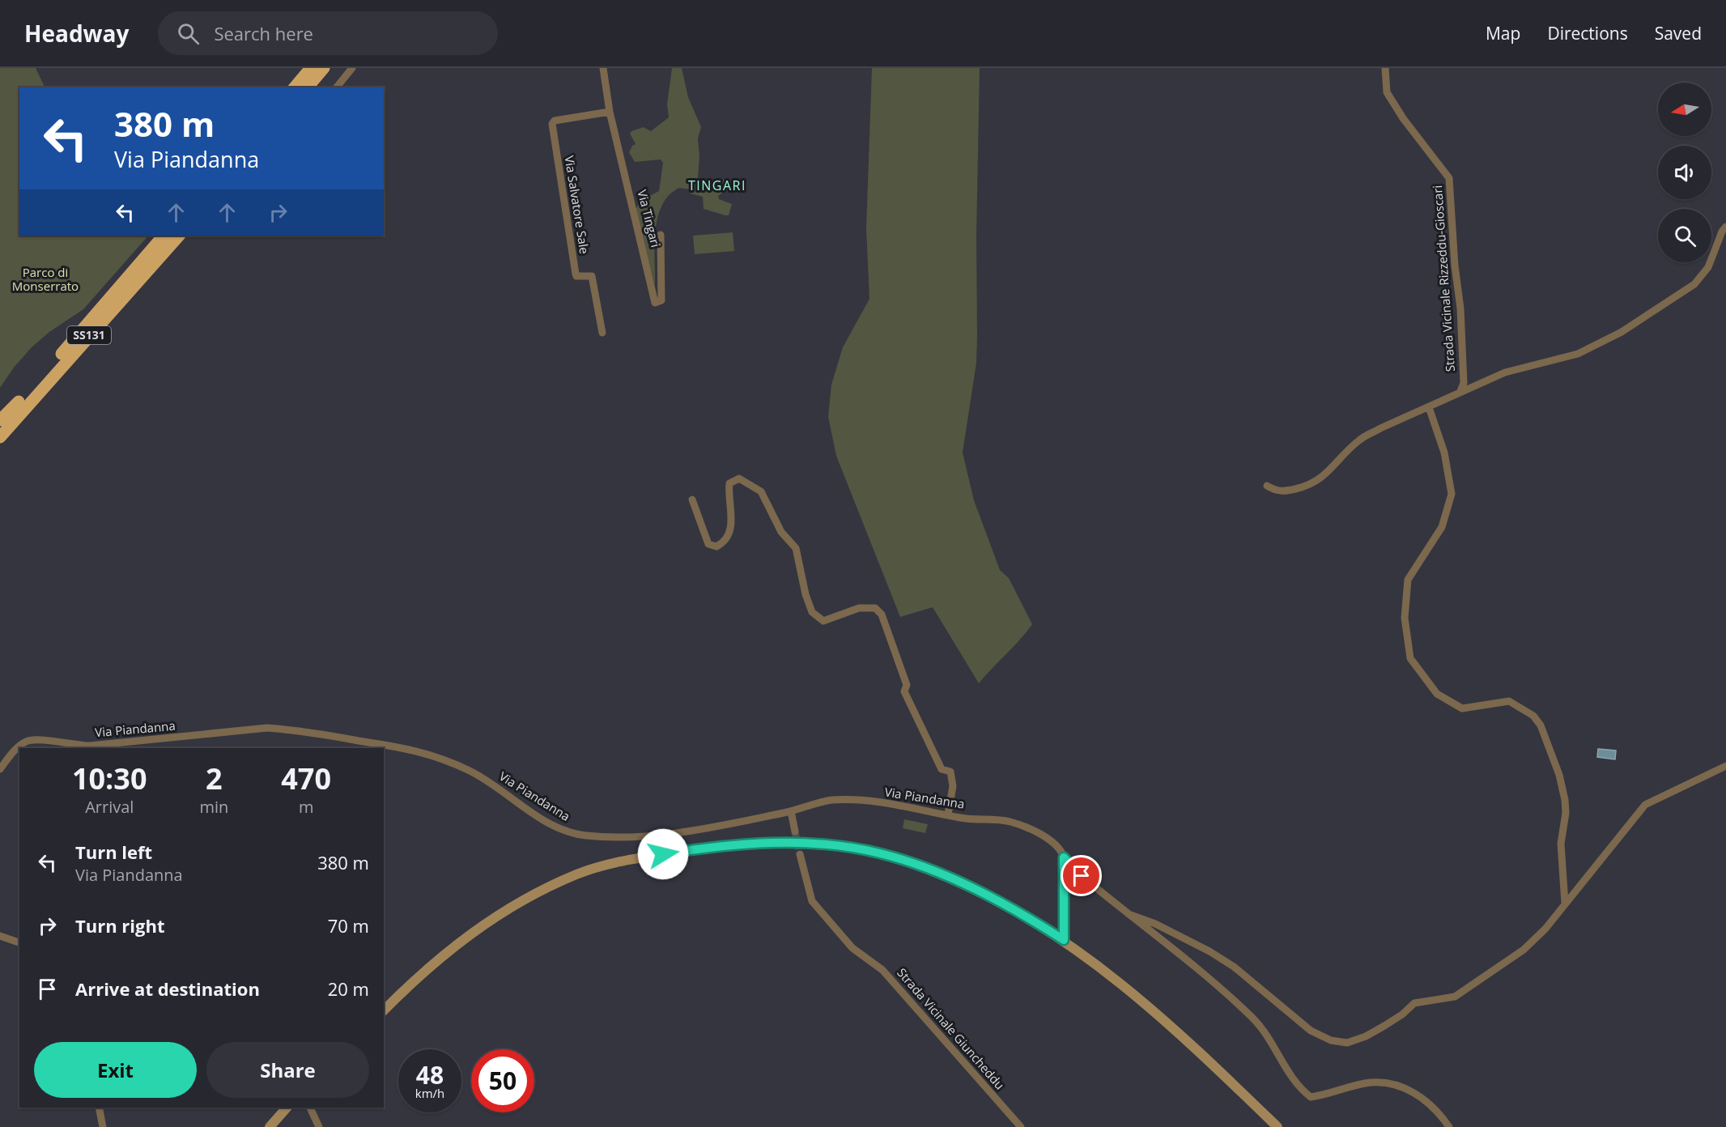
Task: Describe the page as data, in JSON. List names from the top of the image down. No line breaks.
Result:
{"streets":{"highway":["SS131"],"street":["Via Salvatore Sale","Via Tingari","Strada Vicinale Rizzeddu-Gioscari","Via Piandanna","Strada Vicinale Giuncheddu"]},"crossings":[["Via Salvatore Sale","Via Tingari"]],"districts":["TINGARI"],"parks":["Parco di Monserrato"],"north":"left","page":{"header":"Headway","search":"Search here","nav":["Map","Directions","Saved"],"turn":["380 m","Via Piandanna"],"eta":["10:30","Arrival","2","min","470","m"],"list":[{"name":"Turn left","note":"Via Piandanna","value":"380 m"},{"name":"Turn right","value":"70 m"},{"name":"Arrive at destination","value":"20 m"}],"buttons":["Exit","Share"],"speed":"48 km/h","limit":"50"}}
